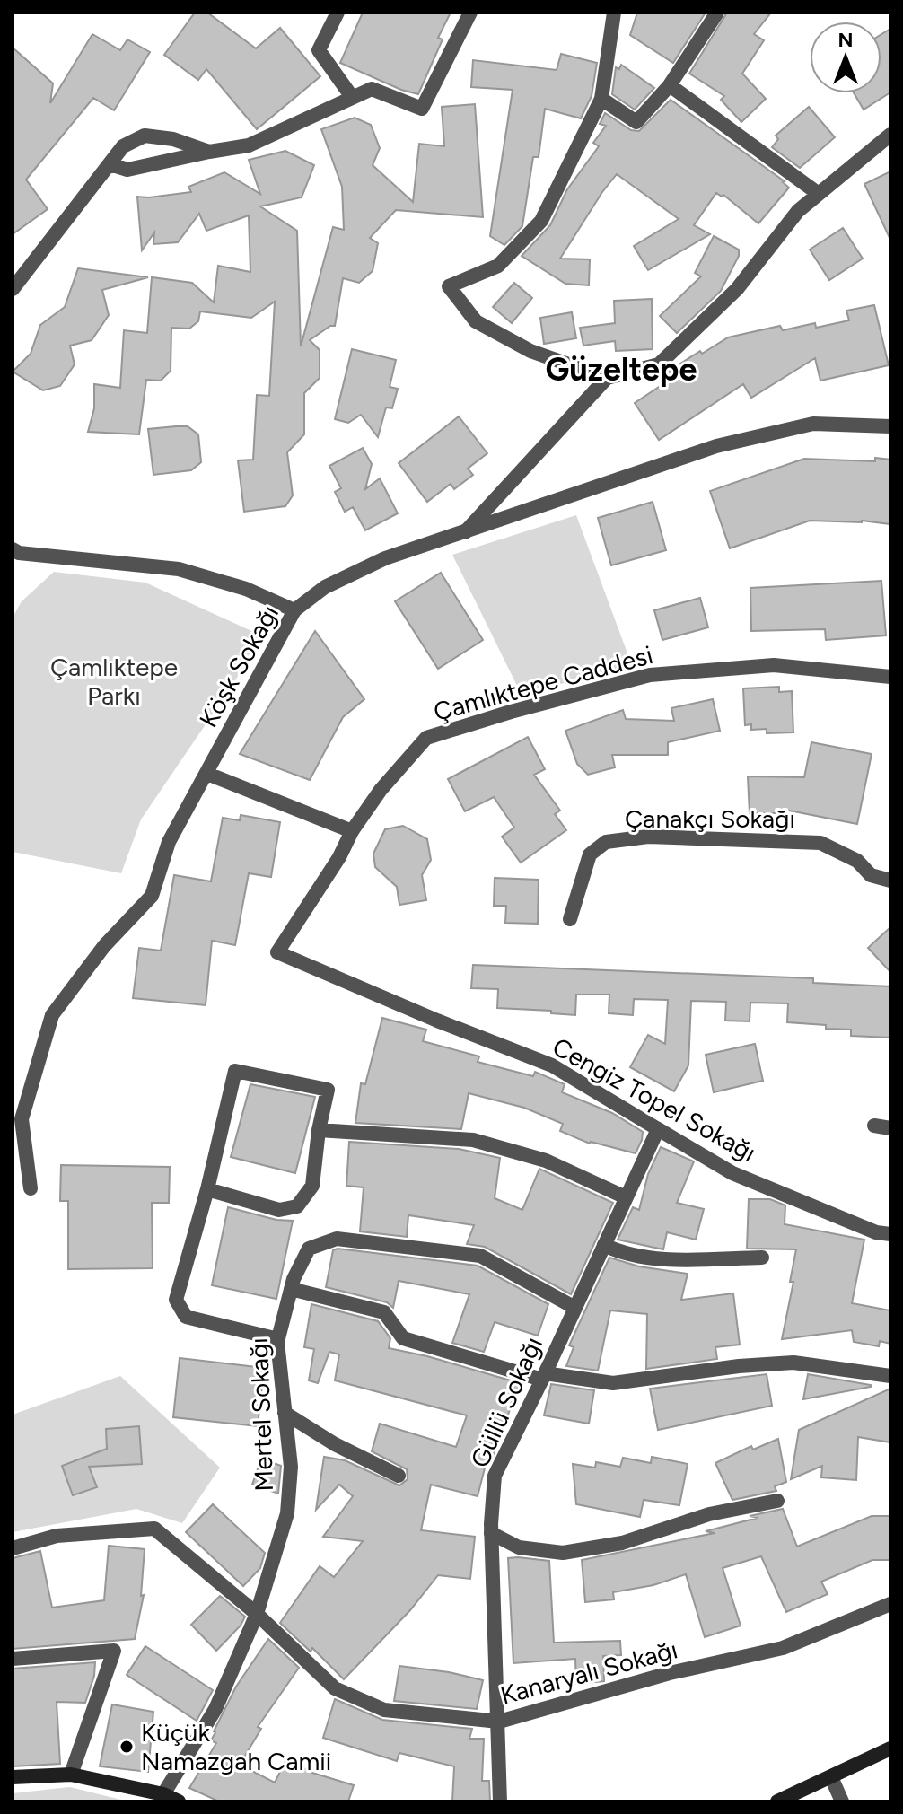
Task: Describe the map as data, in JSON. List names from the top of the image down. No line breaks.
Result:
{"streets":{"street":["Köşk Sokağı","Çamlıktepe Caddesi","Çanakçı Sokağı","Cengiz Topel Sokağı","Güllü Sokağı","Mertel Sokağı","Kanaryalı Sokağı"]},"crossings":[["Çamlıktepe Caddesi","Cengiz Topel Sokağı"],["Cengiz Topel Sokağı","Güllü Sokağı"],["Güllü Sokağı","Mertel Sokağı"],["Güllü Sokağı","Kanaryalı Sokağı"],["Mertel Sokağı","Kanaryalı Sokağı"]],"districts":["Güzeltepe"],"parks":["Çamlıktepe Parkı"],"places":["Küçük Namazgah Camii"],"north":"top"}
